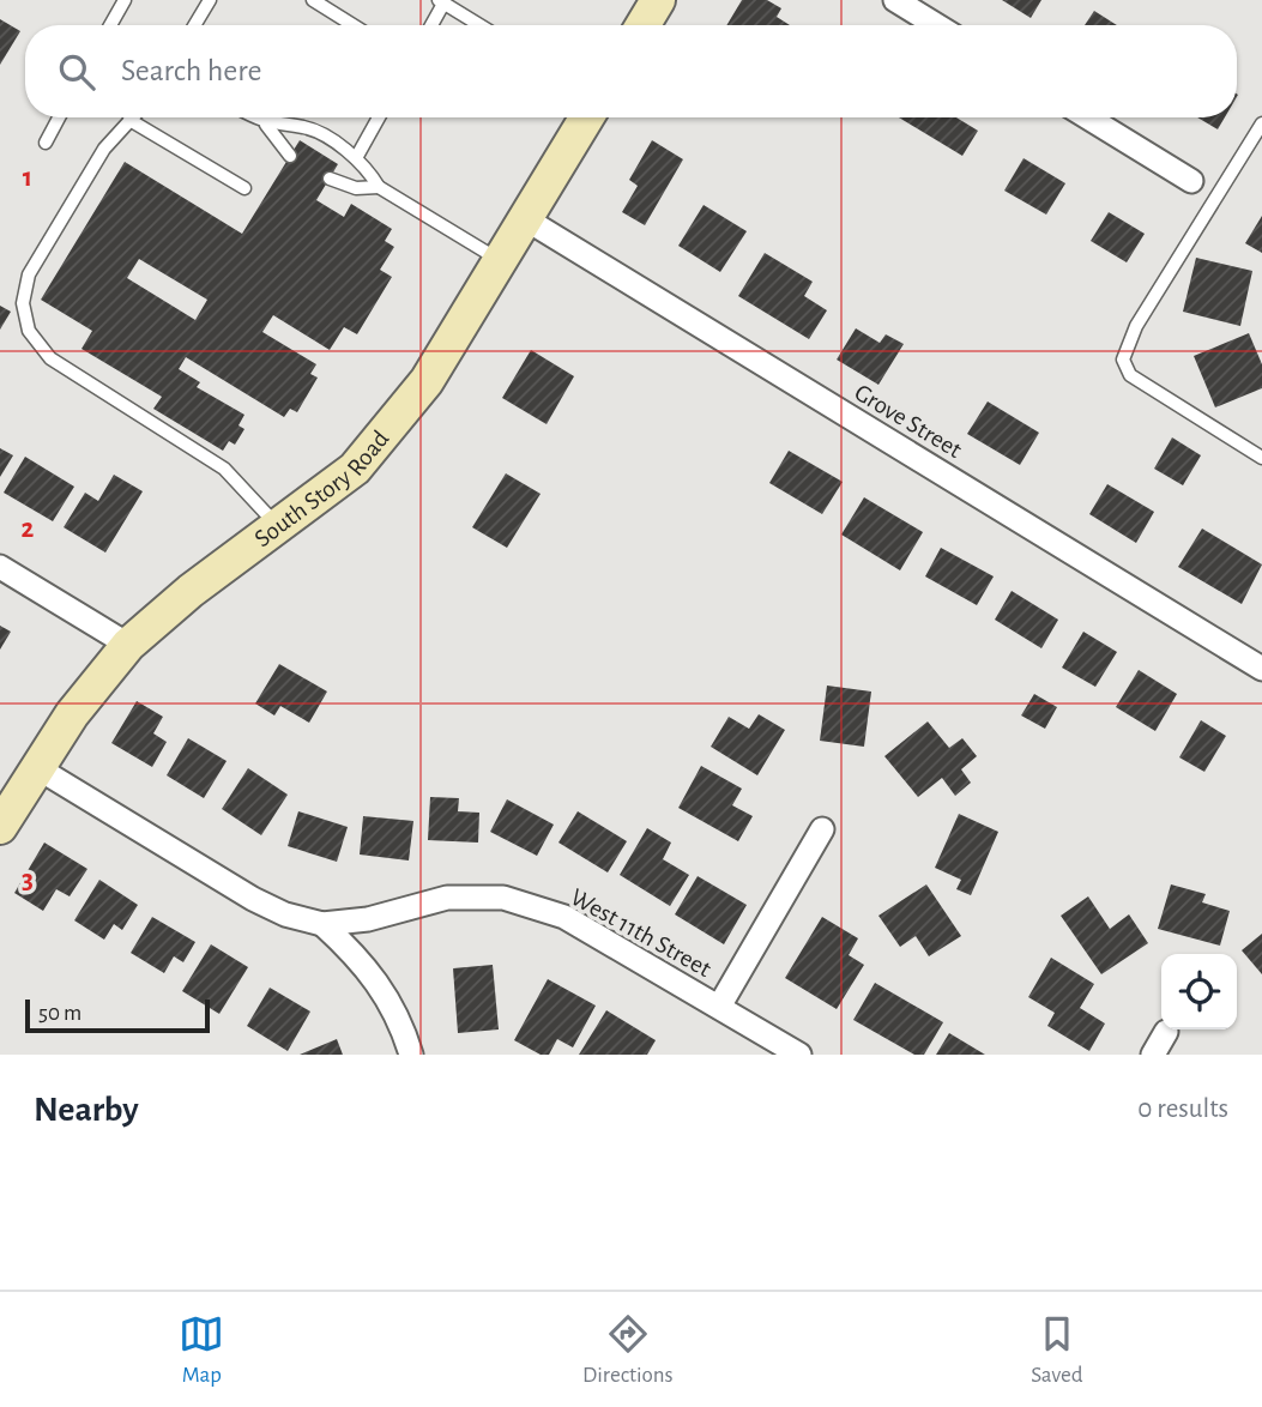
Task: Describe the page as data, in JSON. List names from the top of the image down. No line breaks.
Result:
{"streets":{"main road":["South Story Road"],"street":["Grove Street","West 11th Street"]},"crossings":[["Grove Street","South Story Road"],["South Story Road","West 11th Street"]],"scale_bar":"50 m","page":{"search":"Search here","scale":"50 m","heading":["Nearby","0 results"],"nav":["Map","Directions","Saved"]},"grid":{"rows":["1","2","3"]}}
